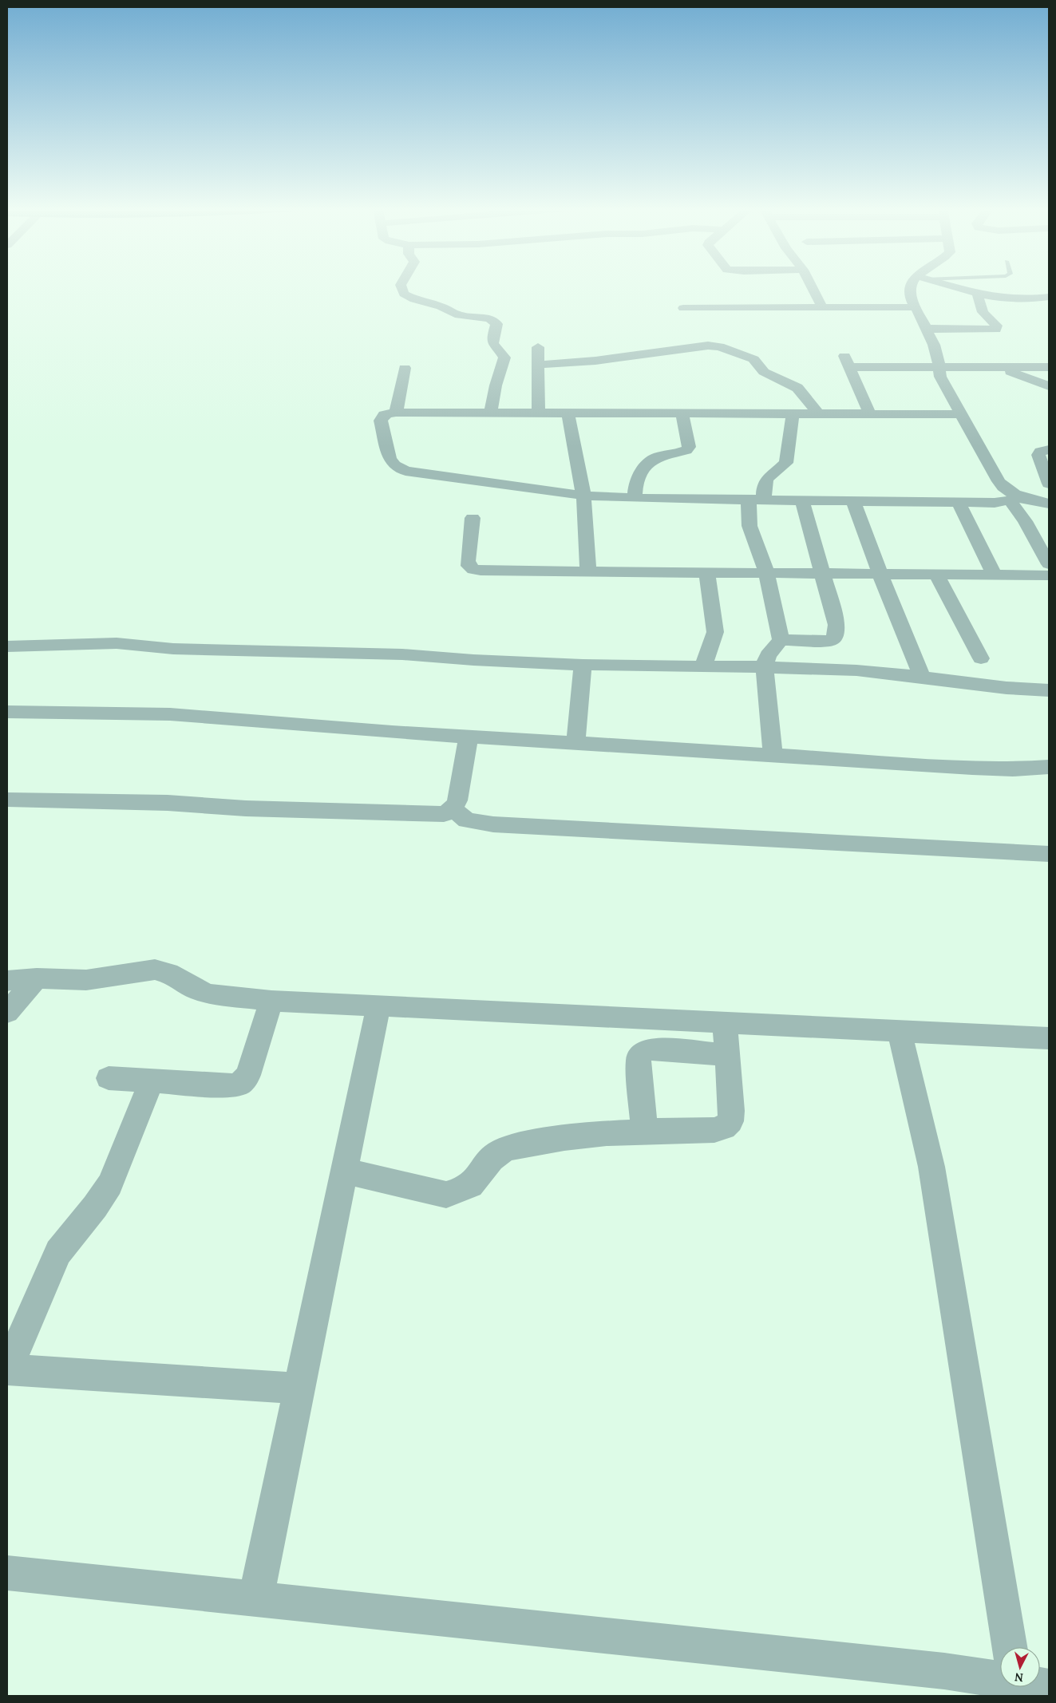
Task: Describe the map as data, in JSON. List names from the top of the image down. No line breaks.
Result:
{"north":"bottom"}
